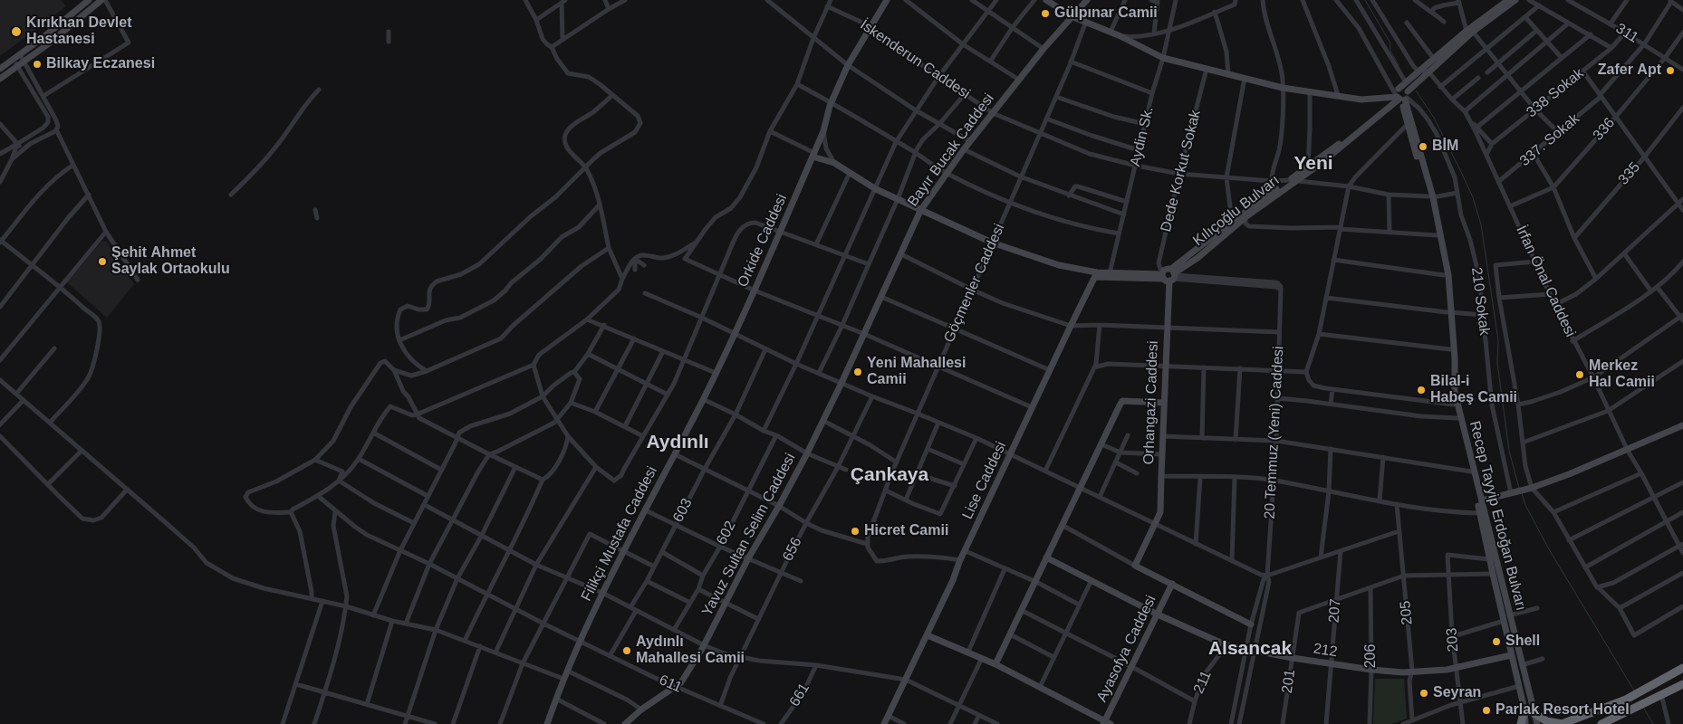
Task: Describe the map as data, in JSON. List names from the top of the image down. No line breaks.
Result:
{"streets":{"street":["311","İskenderun Caddesi","338 Sokak","336","Aydin Sk.","337. Sokak","Bayır Bucak Caddesi","Dede Korkut Sokak","335","Kılıçoğlu Bulvarı","Orkide Caddesi","İrfan Önal Caddesi","Göçmenler Caddesi","210 Sokak","Orhangazi Caddesi","20 Temmuz (Yeni) Caddesi","Lise Caddesi","603","Recep Tayyip Erdoğan Bulvarı","602","Filikçi Mustafa Caddesi","Yavuz Sultan Selim Caddesi","656","207","205","203","Ayasofya Caddesi","212","206","201","211","611","661"]},"crossings":[["311","338 Sokak"],["311","336"],["311","337. Sokak"],["İskenderun Caddesi","Aydin Sk."],["İskenderun Caddesi","Bayır Bucak Caddesi"],["İskenderun Caddesi","Dede Korkut Sokak"],["İskenderun Caddesi","Kılıçoğlu Bulvarı"],["İskenderun Caddesi","Orkide Caddesi"],["İskenderun Caddesi","Göçmenler Caddesi"],["İskenderun Caddesi","210 Sokak"],["İskenderun Caddesi","Recep Tayyip Erdoğan Bulvarı"],["338 Sokak","İrfan Önal Caddesi"],["336","İrfan Önal Caddesi"],["337. Sokak","İrfan Önal Caddesi"],["Bayır Bucak Caddesi","Yavuz Sultan Selim Caddesi"],["Dede Korkut Sokak","Kılıçoğlu Bulvarı"],["Dede Korkut Sokak","Orhangazi Caddesi"],["Dede Korkut Sokak","20 Temmuz (Yeni) Caddesi"],["Kılıçoğlu Bulvarı","210 Sokak"],["Kılıçoğlu Bulvarı","Orhangazi Caddesi"],["Kılıçoğlu Bulvarı","20 Temmuz (Yeni) Caddesi"],["Kılıçoğlu Bulvarı","Recep Tayyip Erdoğan Bulvarı"],["Orkide Caddesi","Filikçi Mustafa Caddesi"],["210 Sokak","Recep Tayyip Erdoğan Bulvarı"],["Orhangazi Caddesi","20 Temmuz (Yeni) Caddesi"],["20 Temmuz (Yeni) Caddesi","212"],["Recep Tayyip Erdoğan Bulvarı","203"],["Recep Tayyip Erdoğan Bulvarı","212"],["Filikçi Mustafa Caddesi","611"],["Yavuz Sultan Selim Caddesi","611"],["656","611"],["207","212"],["207","201"],["205","212"],["203","212"],["Ayasofya Caddesi","212"],["212","206"],["212","201"],["212","211"]],"districts":["Yeni","Aydınlı","Çankaya","Alsancak"],"places":["Gülpınar Camii","Kırıkhan Devlet Hastanesi","Bilkay Eczanesi","Zafer Apt","BİM","Şehit Ahmet Saylak Ortaokulu","Yeni Mahallesi Camii","Merkez Hal Camii","Bilal-i Habeş Camii","Hicret Camii","Shell","Aydınlı Mahallesi Camii","Seyran","Parlak Resort Hotel"]}
